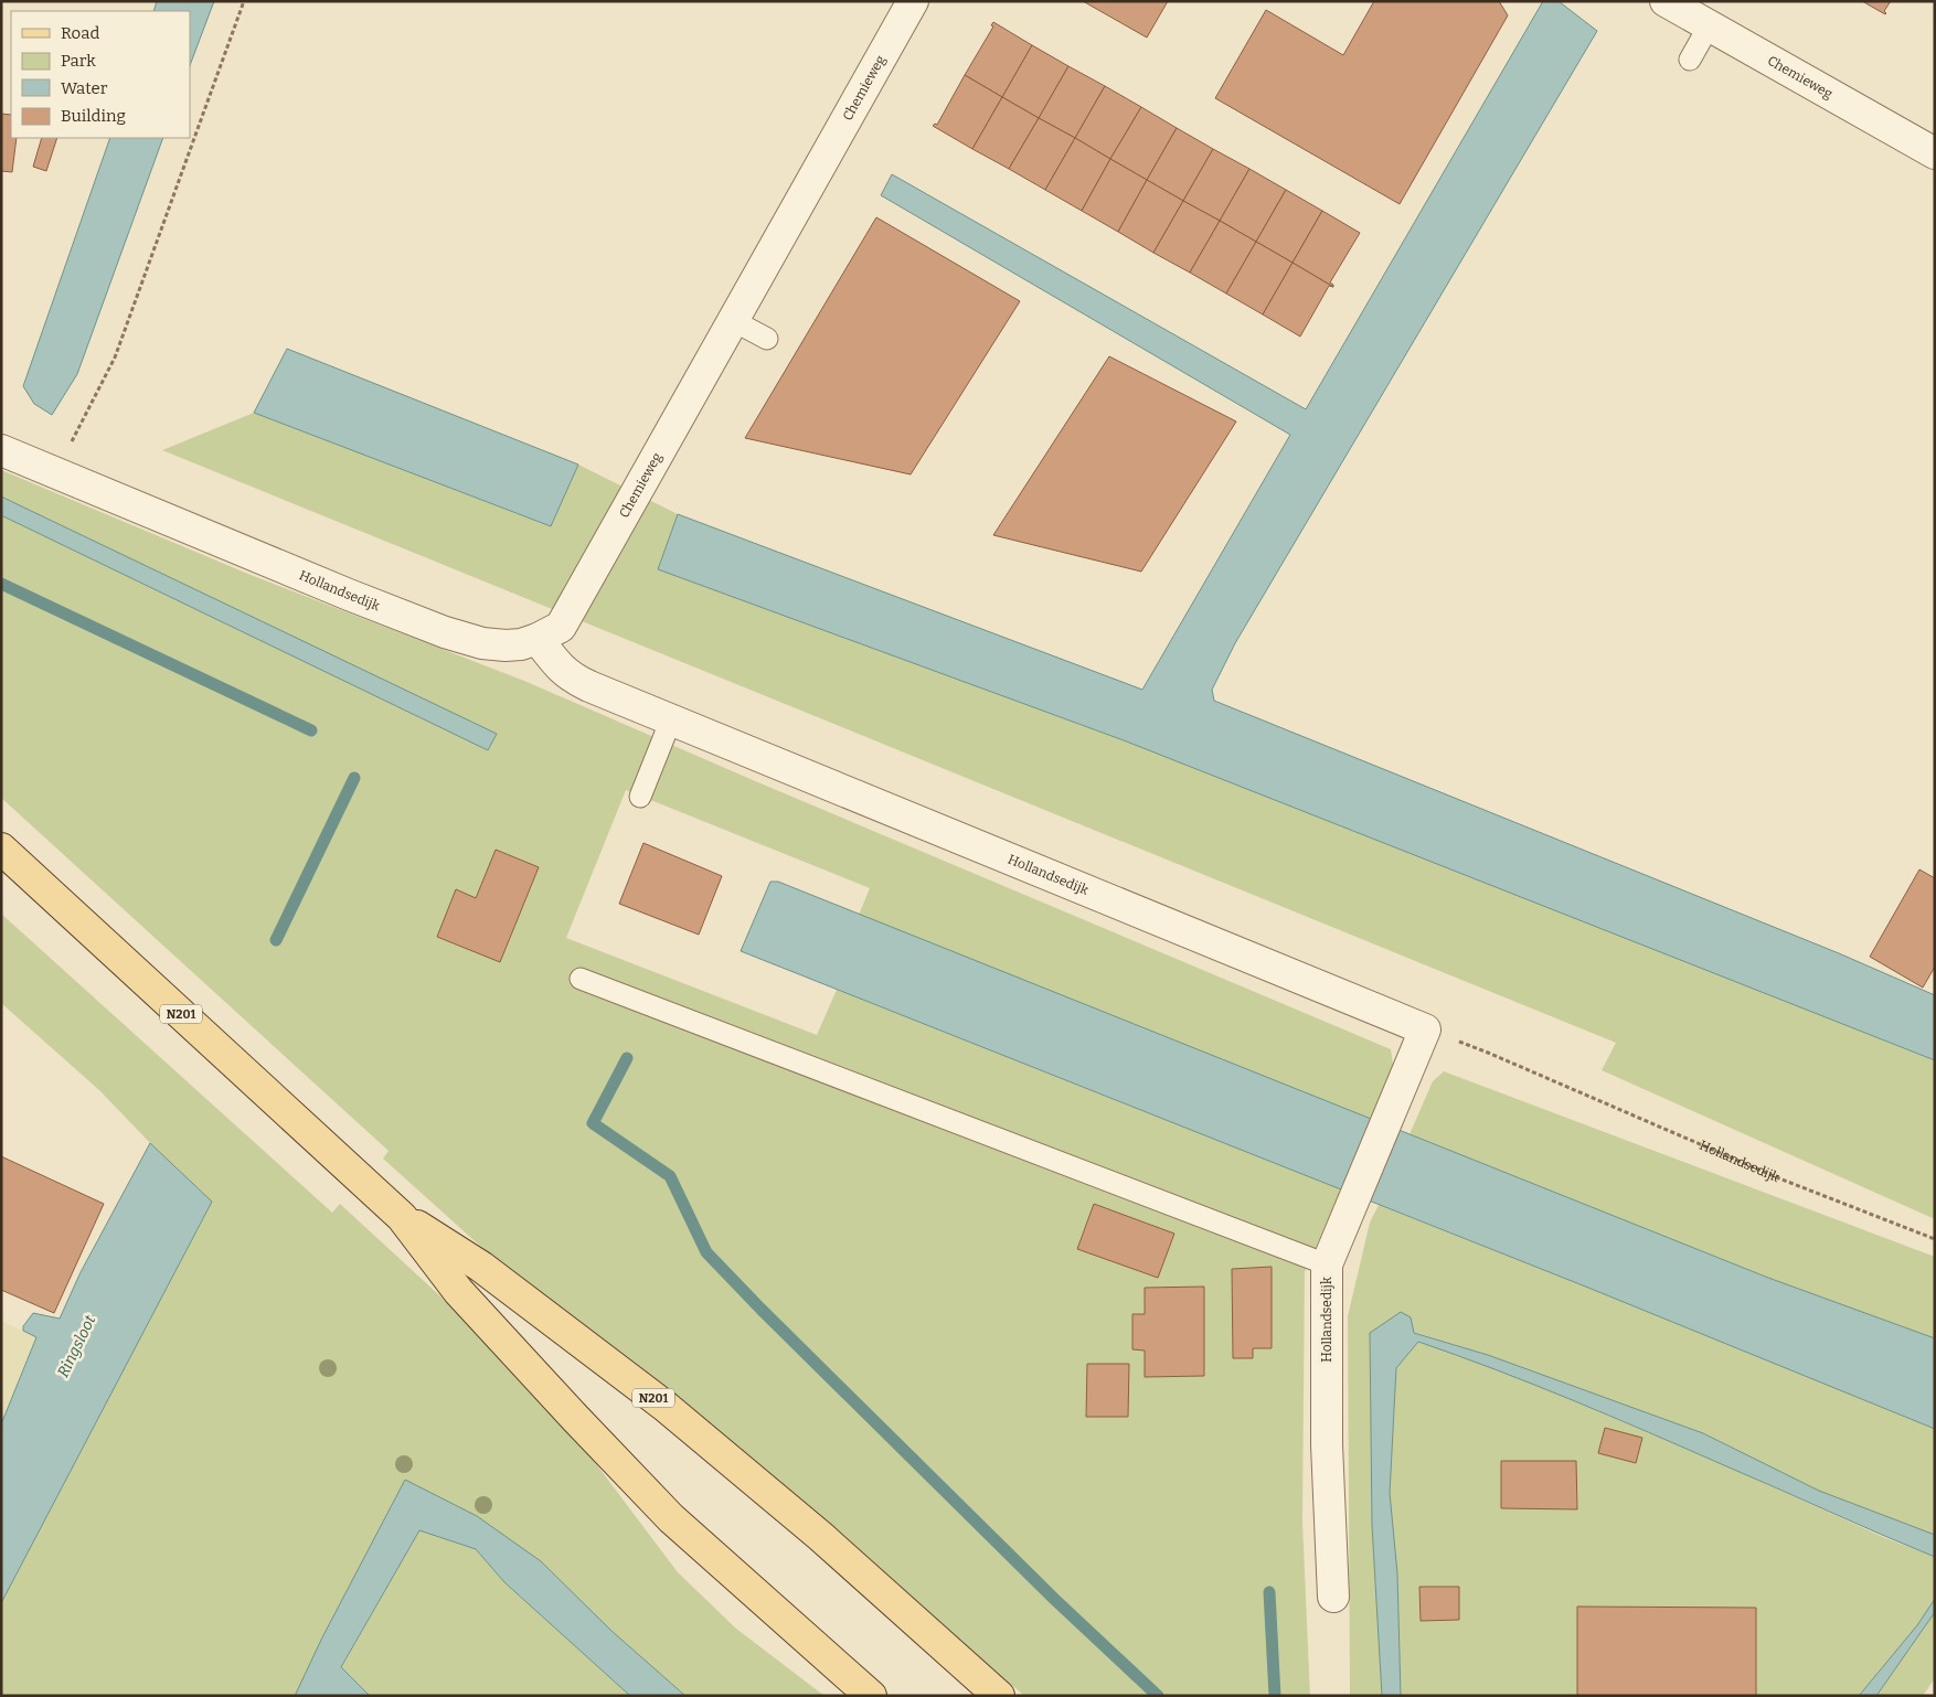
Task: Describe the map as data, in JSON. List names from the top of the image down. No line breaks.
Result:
{"streets":{"main road":["N201"],"street":["Chemieweg","Hollandsedijk"]},"crossings":[["Chemieweg","Hollandsedijk"]],"water":["Ringsloot"],"legend":["Road","Park","Water","Building"]}
